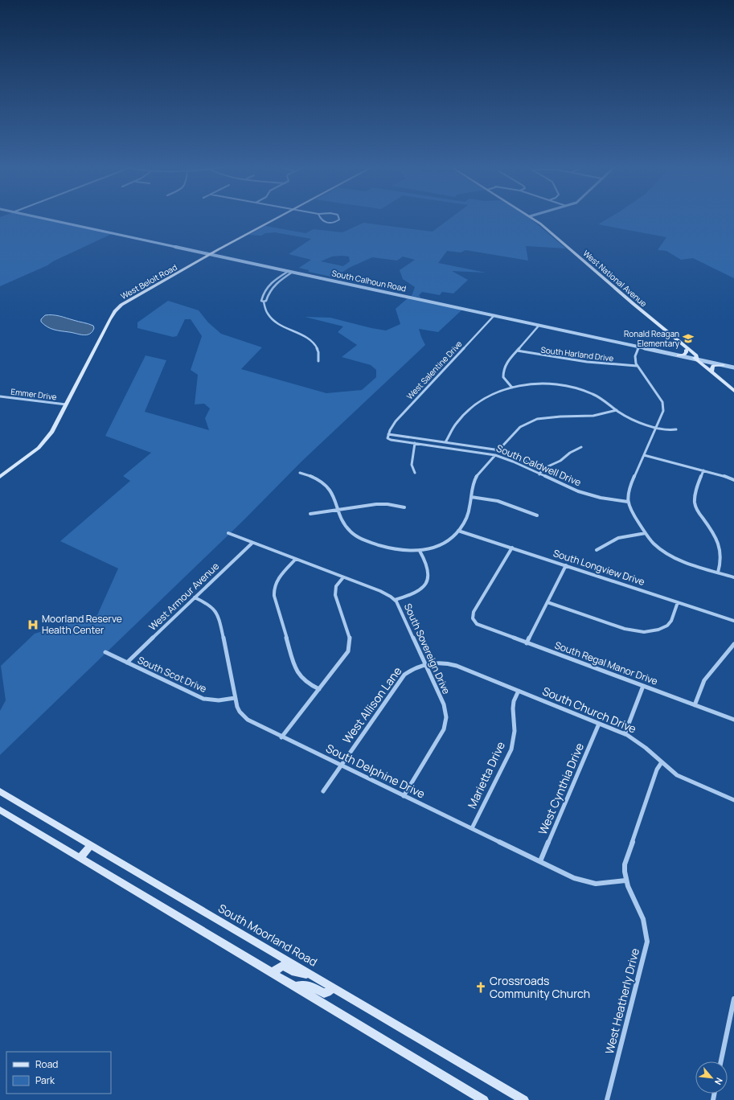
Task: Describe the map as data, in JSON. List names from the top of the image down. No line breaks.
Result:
{"streets":{"main road":["West National Avenue","West Beloit Road","South Moorland Road"],"street":["South Calhoun Road","South Harland Drive","West Salentine Drive","Emmer Drive","South Caldwell Drive","South Longview Drive","West Armour Avenue","South Sovereign Drive","South Regal Manor Drive","South Scot Drive","West Allison Lane","South Church Drive","South Delphine Drive","Marietta Drive","West Cynthia Drive","West Heatherly Drive"]},"crossings":[["West National Avenue","South Calhoun Road"],["South Calhoun Road","West Beloit Road"],["South Calhoun Road","West Salentine Drive"],["West Beloit Road","Emmer Drive"],["West Salentine Drive","South Caldwell Drive"],["South Longview Drive","South Regal Manor Drive"],["West Armour Avenue","South Sovereign Drive"],["West Armour Avenue","South Scot Drive"],["West Armour Avenue","South Delphine Drive"],["South Sovereign Drive","West Allison Lane"],["South Sovereign Drive","South Church Drive"],["South Sovereign Drive","South Delphine Drive"],["South Scot Drive","South Delphine Drive"],["West Allison Lane","South Church Drive"],["West Allison Lane","South Delphine Drive"],["South Church Drive","Marietta Drive"],["South Church Drive","West Cynthia Drive"],["South Church Drive","West Heatherly Drive"],["South Delphine Drive","Marietta Drive"],["South Delphine Drive","West Cynthia Drive"],["South Delphine Drive","West Heatherly Drive"]],"places":{"school or university":["Ronald Reagan Elementary"],"hospital":["Moorland Reserve Health Center"],"church":["Crossroads Community Church"]},"legend":["Road","Park"],"north":"bottom right"}
